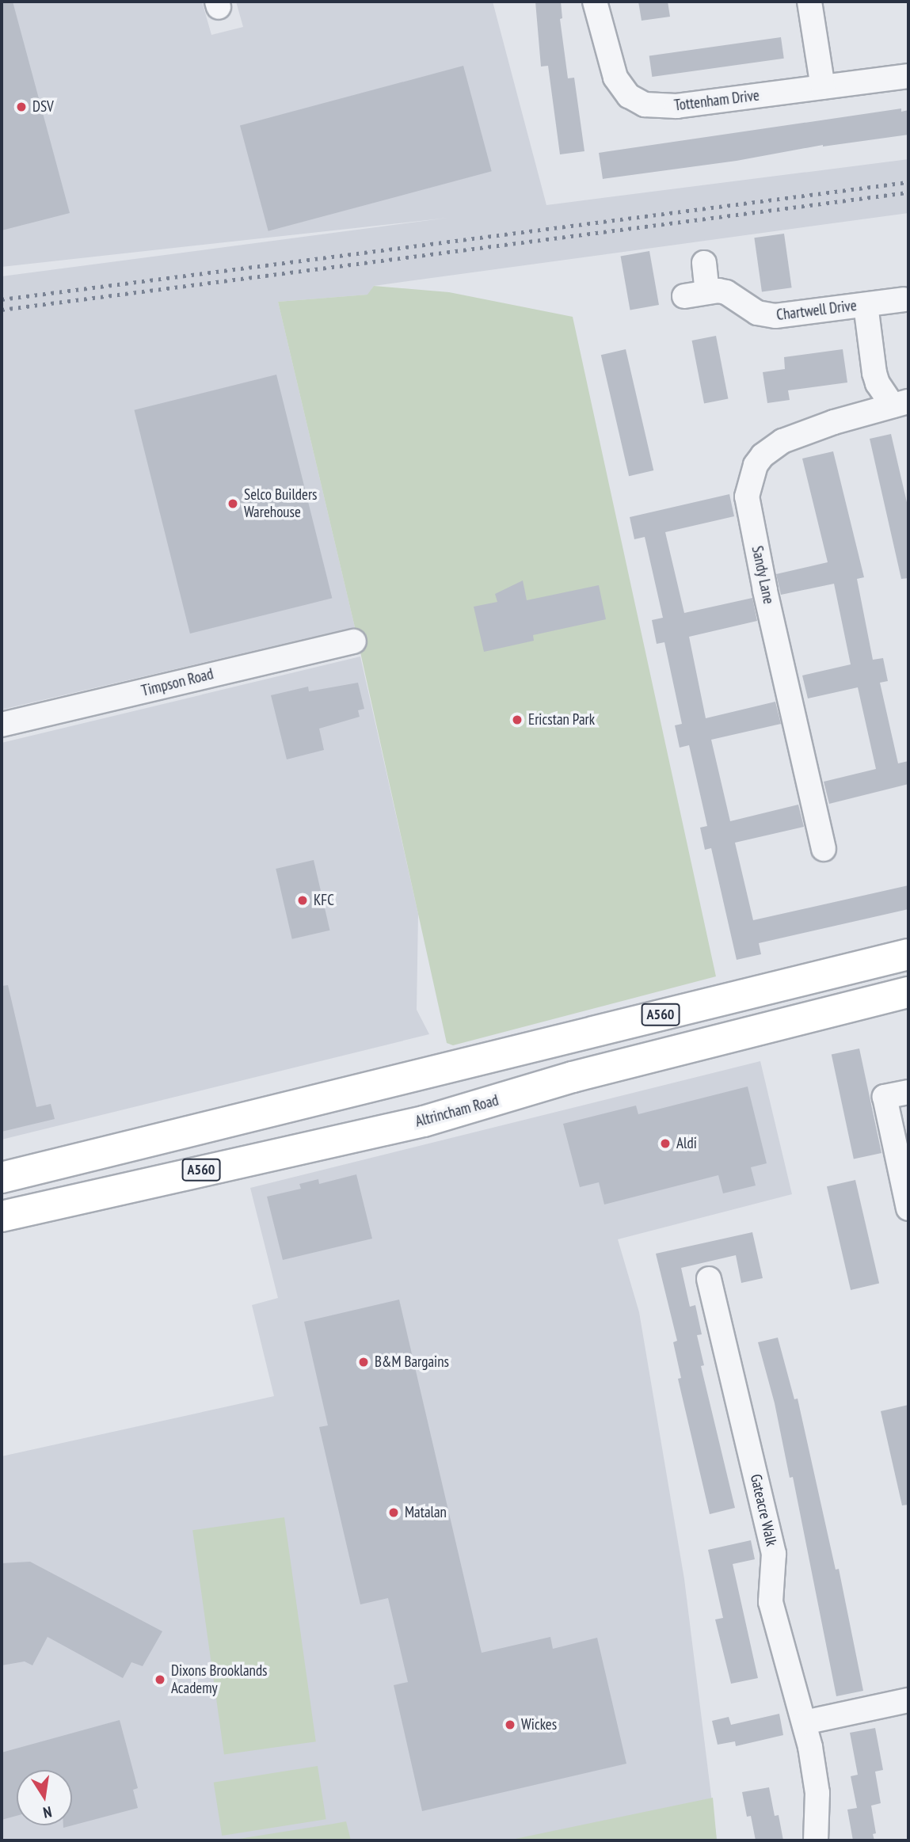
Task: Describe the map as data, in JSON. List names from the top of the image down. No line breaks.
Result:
{"streets":{"highway":["A560","Altrincham Road"],"street":["Tottenham Drive","Chartwell Drive","Sandy Lane","Timpson Road","Gateacre Walk"]},"crossings":[["Chartwell Drive","Sandy Lane"]],"places":["DSV","Selco Builders Warehouse","Ericstan Park","KFC","Aldi","B&M Bargains","Matalan","Dixons Brooklands Academy","Wickes"],"north":"bottom"}
